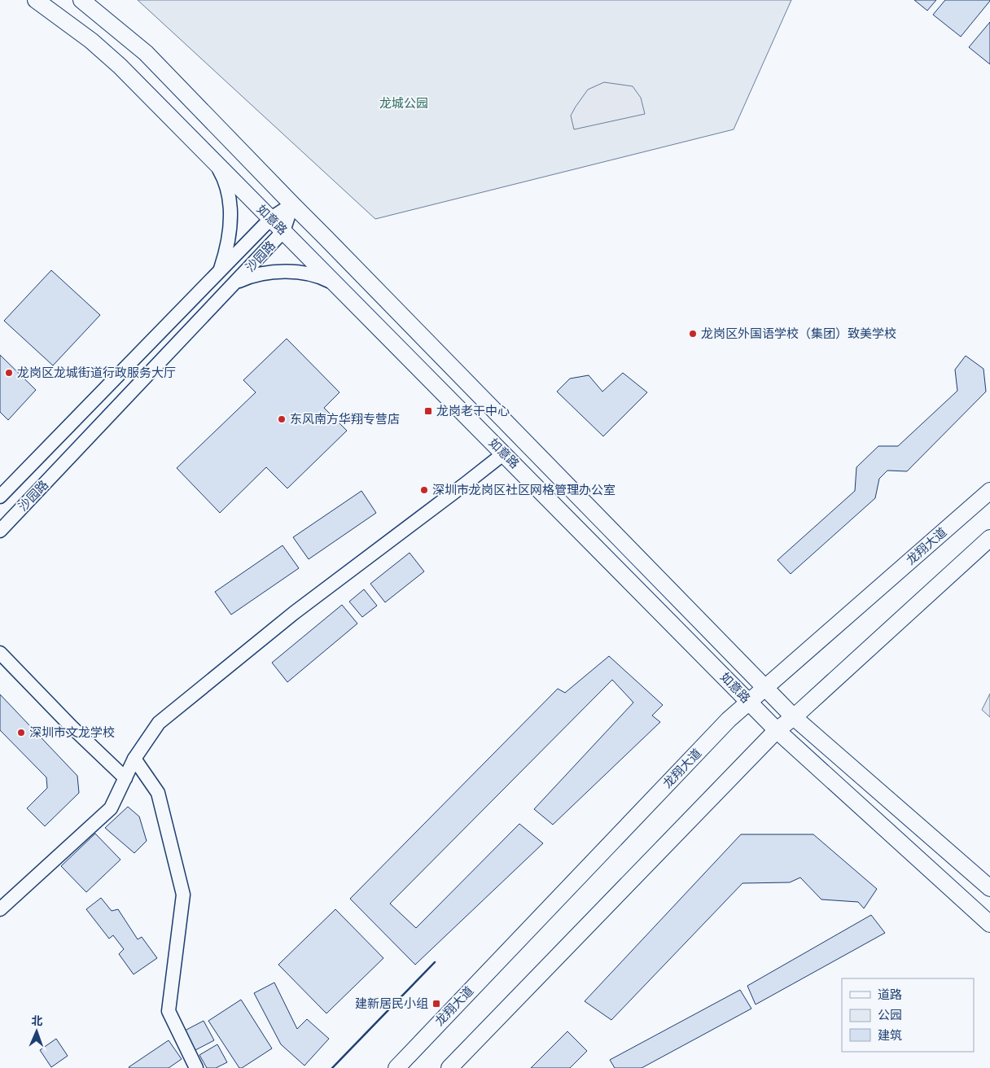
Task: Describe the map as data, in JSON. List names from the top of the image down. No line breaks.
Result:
{"streets":{"main road":["如意路","龙翔大道"],"street":["沙园路"]},"crossings":[["如意路","沙园路"],["如意路","龙翔大道"]],"parks":["龙城公园"],"places":{"other":["龙岗区外国语学校（集团）致美学校","龙岗区龙城街道行政服务大厅","东风南方华翔专营店","深圳市龙岗区社区网格管理办公室","深圳市文龙学校"],"transit":["龙岗老干中心","建新居民小组"]},"legend":["道路","公园","建筑"],"north":"top"}
